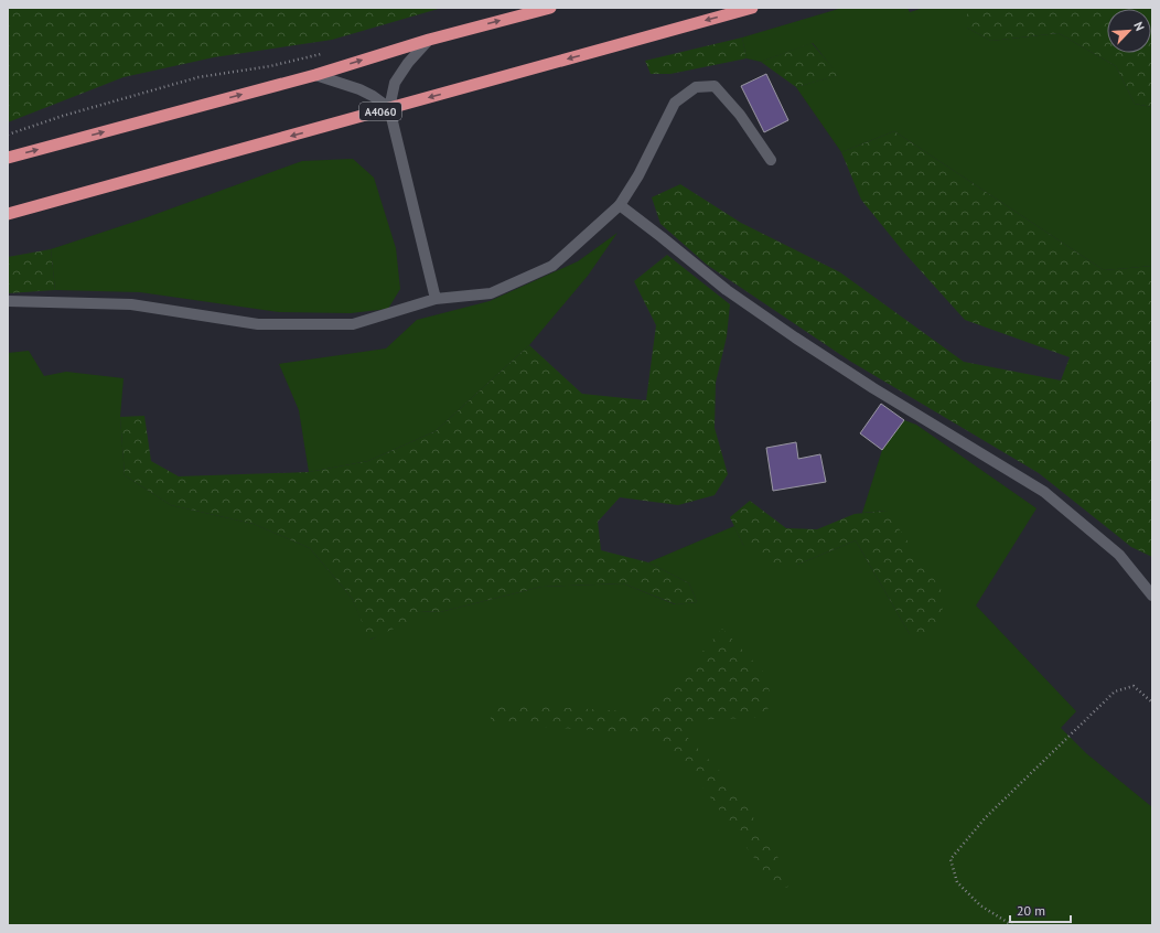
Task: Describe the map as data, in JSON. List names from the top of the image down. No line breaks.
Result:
{"streets":{"highway":["A4060"]},"scale_bar":"20 m","north":"top right"}
